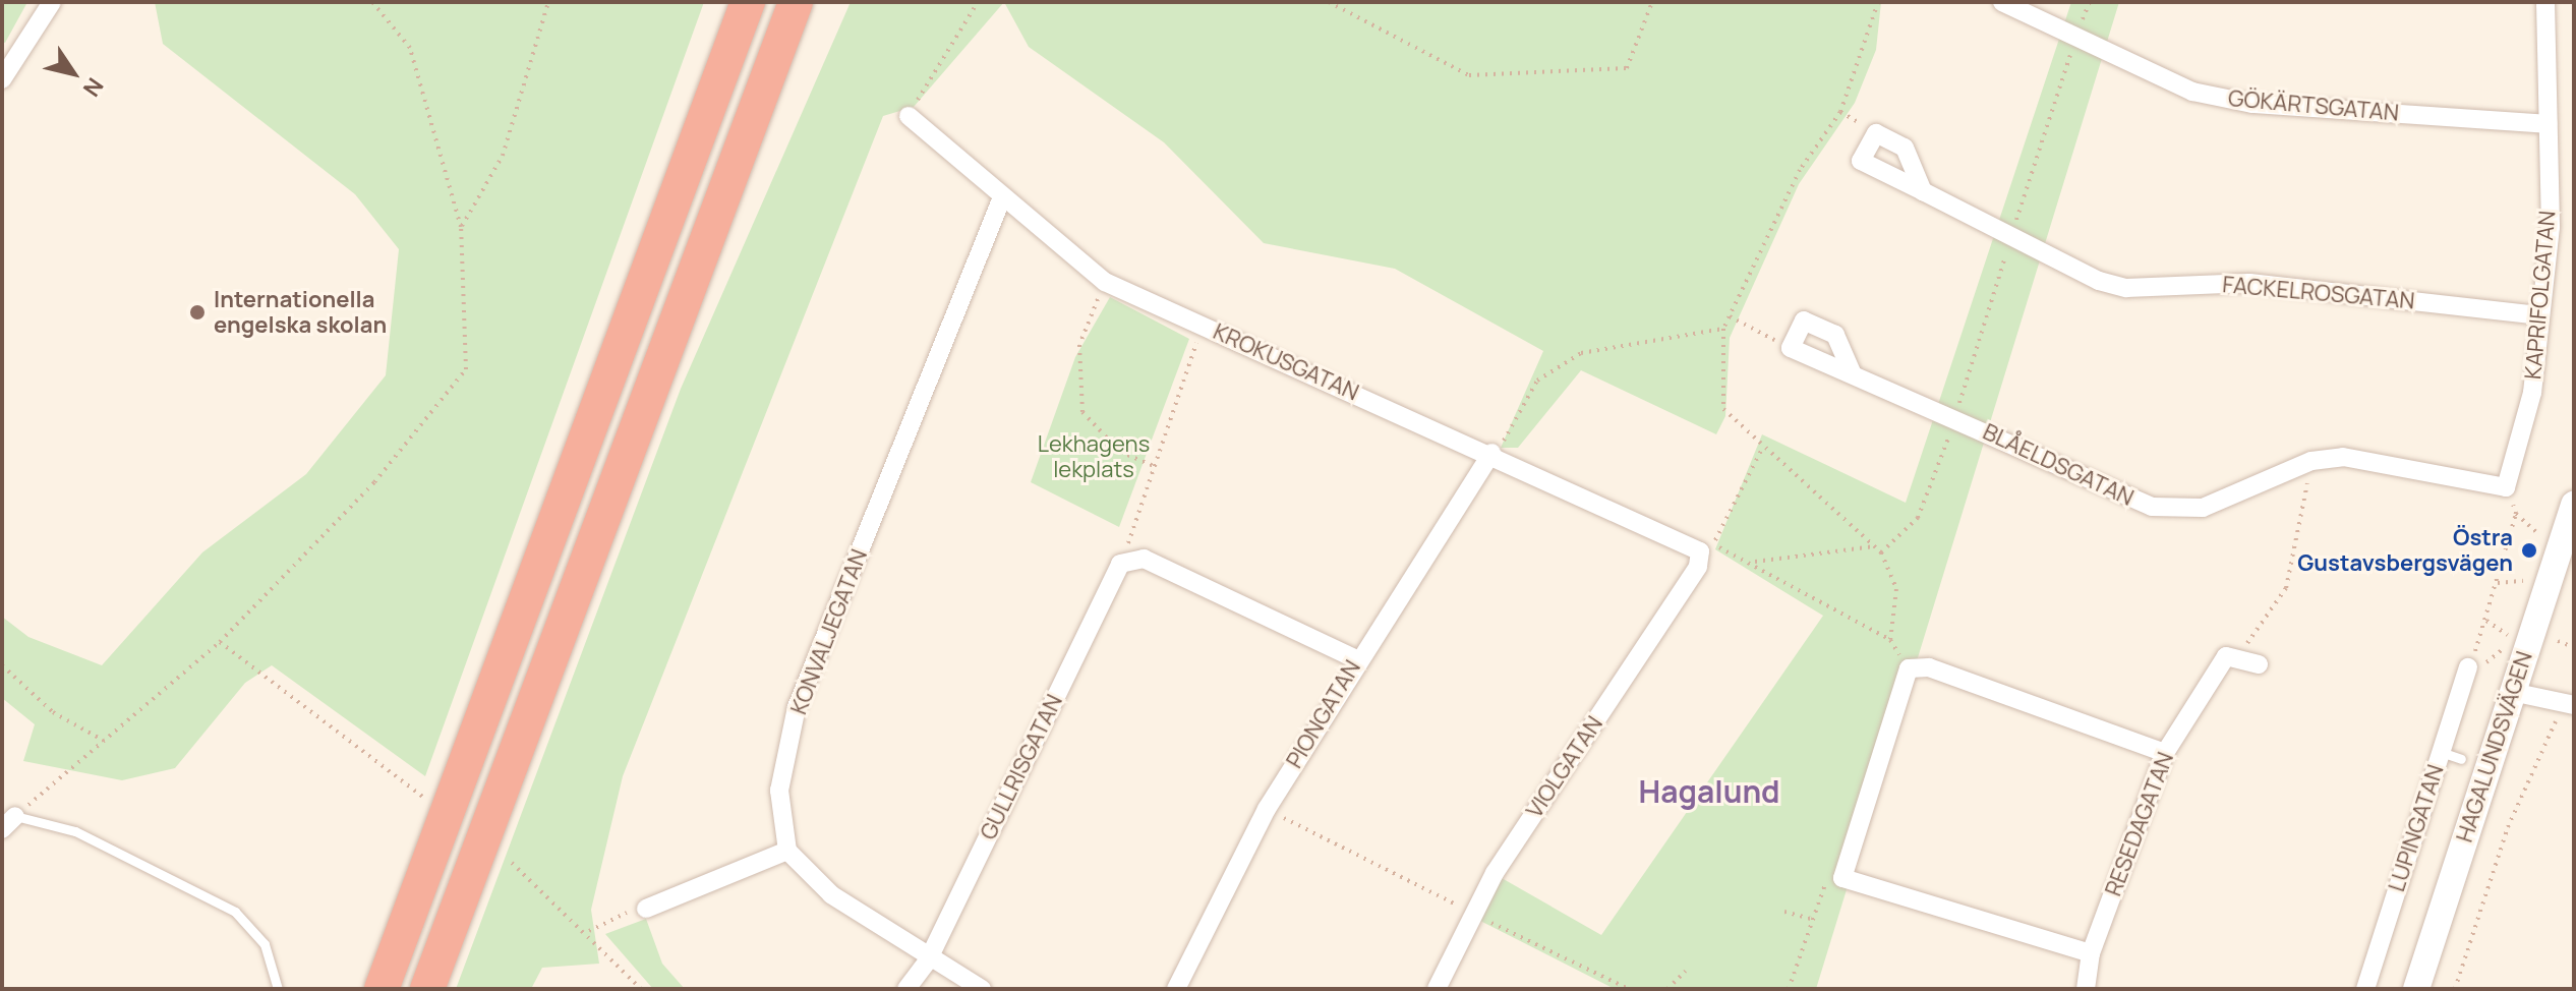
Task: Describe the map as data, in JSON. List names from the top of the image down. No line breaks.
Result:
{"streets":{"street":["GÖKÄRTSGATAN","FACKELROSGATAN","KAPRIFOLGATAN","KROKUSGATAN","BLÅELDSGATAN","KONVALJEGATAN","PIONGATAN","HAGALUNDSVÄGEN","GULLRISGATAN","VIOLGATAN","RESEDAGATAN","LUPINGATAN"]},"crossings":[["GÖKÄRTSGATAN","KAPRIFOLGATAN"],["FACKELROSGATAN","KAPRIFOLGATAN"],["KAPRIFOLGATAN","BLÅELDSGATAN"],["KROKUSGATAN","KONVALJEGATAN"],["KROKUSGATAN","PIONGATAN"],["KROKUSGATAN","VIOLGATAN"]],"districts":["Hagalund"],"parks":["Lekhagens lekplats"],"places":["Internationella engelska skolan","Östra Gustavsbergsvägen"],"north":"bottom right"}
